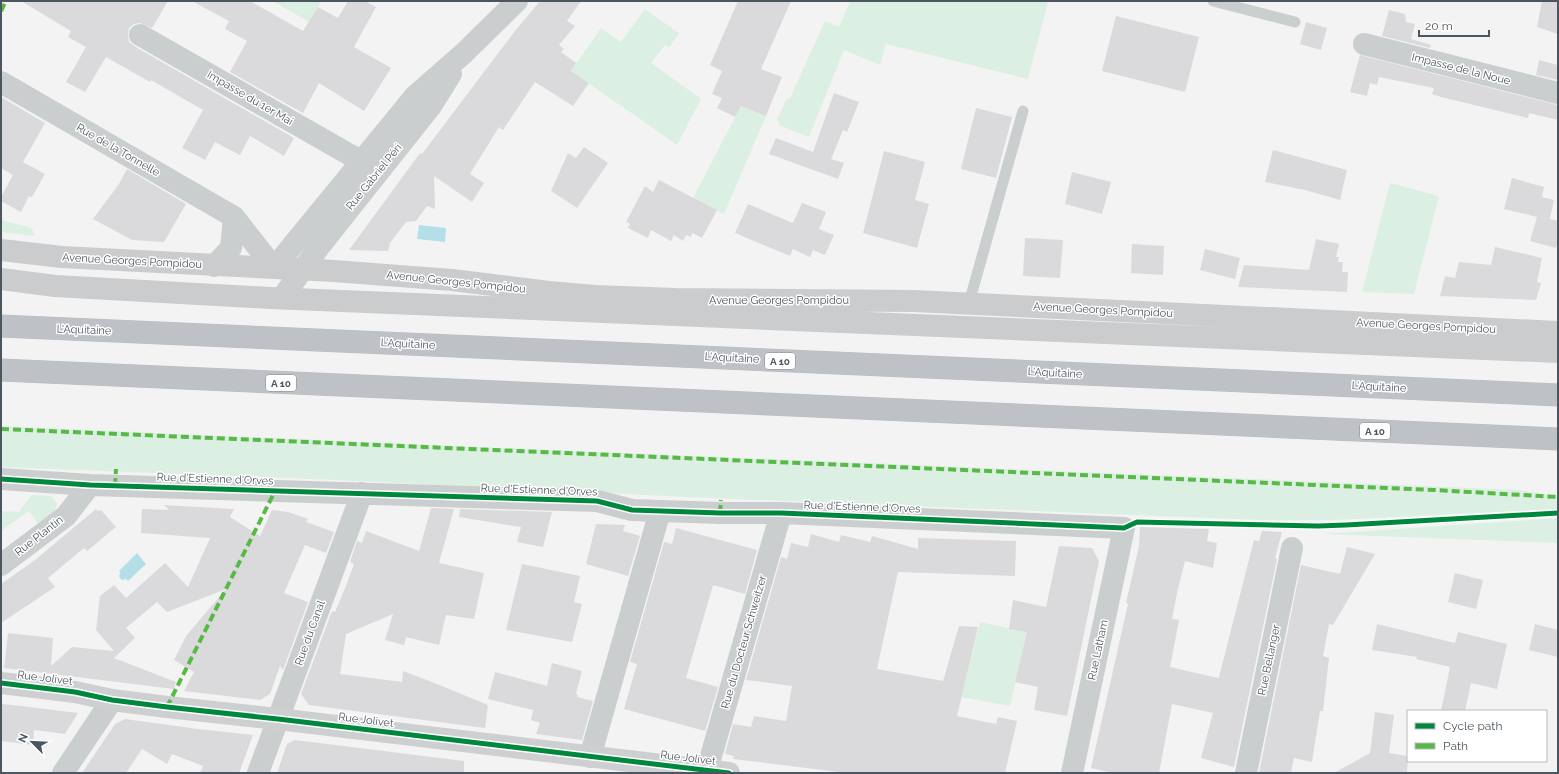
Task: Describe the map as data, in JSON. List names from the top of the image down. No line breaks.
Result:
{"streets":{"highway":["L'Aquitaine","A 10"],"main road":["Avenue Georges Pompidou"],"street":["Impasse de la Noue","Impasse du 1er Mai","Rue de la Tonnelle","Rue Gabriel Péri","Rue d'Estienne d'Orves","Rue Plantin","Rue du Canal","Rue du Docteur Schweitzer","Rue Latham","Rue Bellanger","Rue Jolivet"]},"crossings":[["Impasse du 1er Mai","Rue Gabriel Péri"],["Rue de la Tonnelle","Rue Gabriel Péri"],["Rue de la Tonnelle","Avenue Georges Pompidou"],["Rue Gabriel Péri","Avenue Georges Pompidou"],["Rue d'Estienne d'Orves","Rue Plantin"],["Rue d'Estienne d'Orves","Rue du Canal"],["Rue d'Estienne d'Orves","Rue du Docteur Schweitzer"],["Rue d'Estienne d'Orves","Rue Latham"],["Rue du Canal","Rue Jolivet"],["Rue du Docteur Schweitzer","Rue Jolivet"]],"legend":["Cycle path","Path"],"scale_bar":"20 m","north":"top left"}
